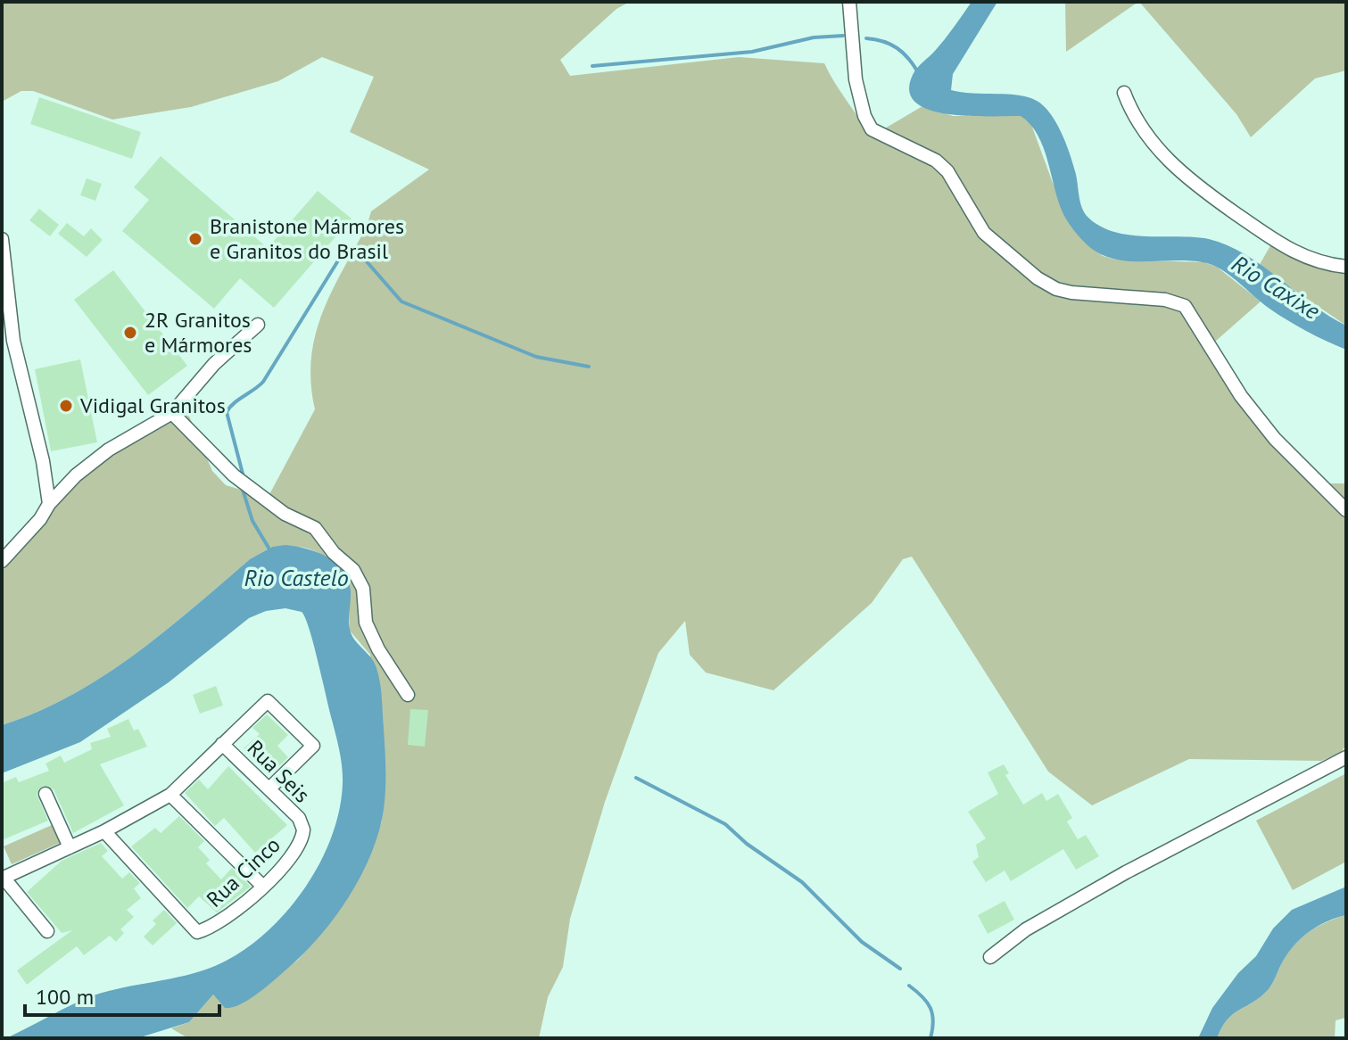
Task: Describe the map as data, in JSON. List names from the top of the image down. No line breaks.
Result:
{"streets":{"street":["Rua Seis","Rua Cinco"]},"crossings":[["Rua Seis","Rua Cinco"]],"water":["Rio Caxixe","Rio Castelo"],"places":["Branistone Mármores e Granitos do Brasil","2R Granitos e Mármores","Vidigal Granitos"],"scale_bar":"100 m"}
